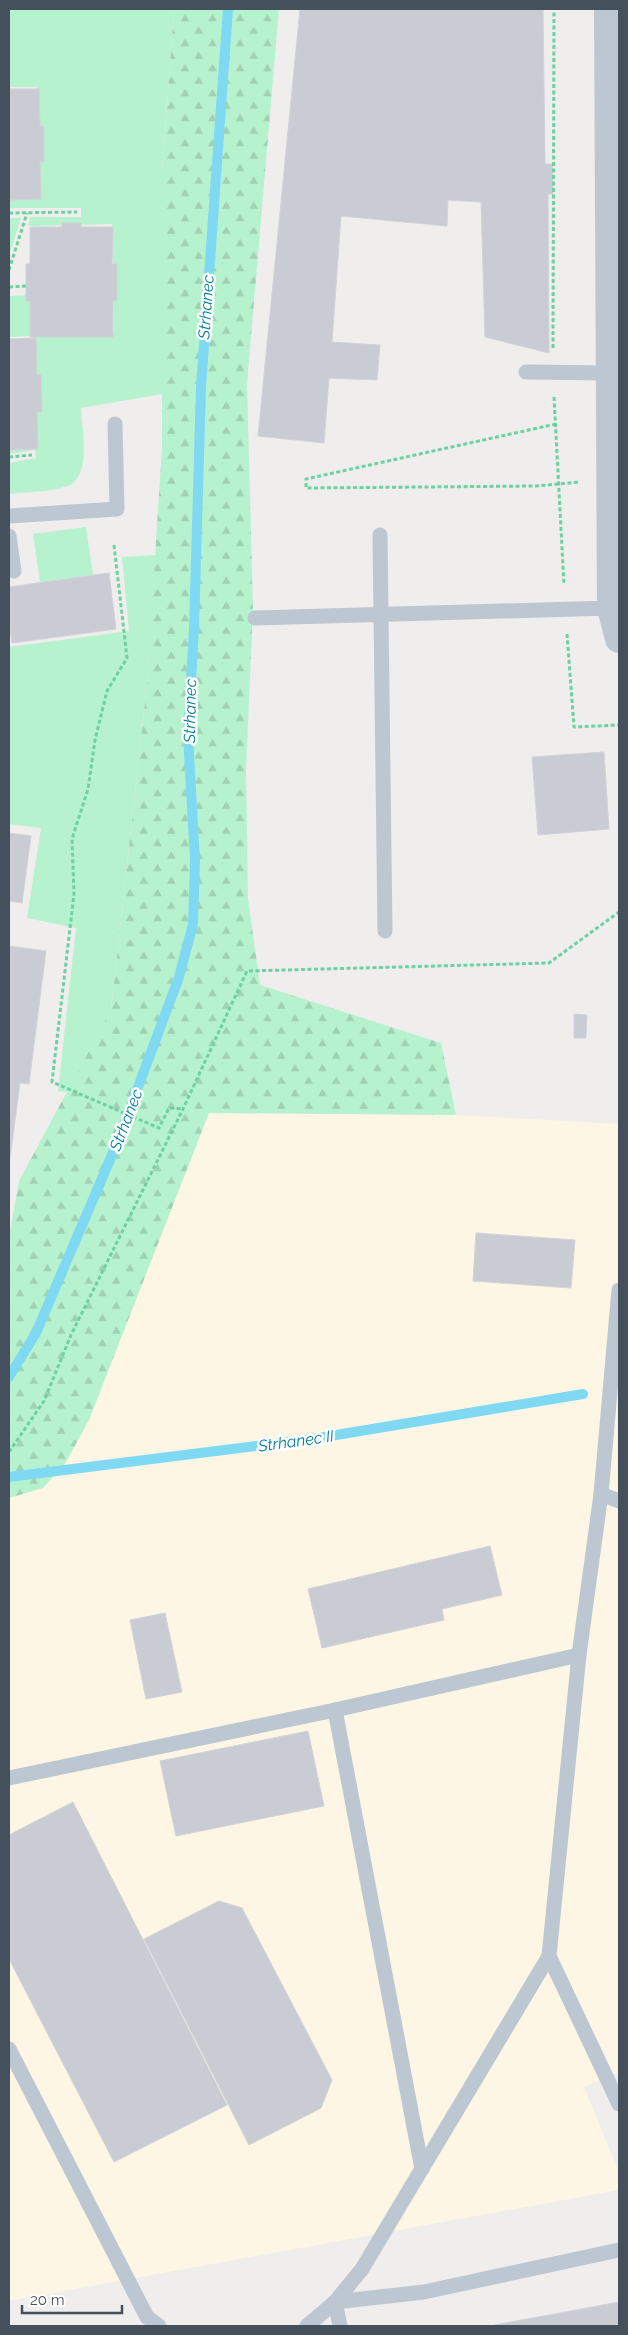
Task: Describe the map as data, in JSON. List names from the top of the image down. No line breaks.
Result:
{"water":["Strhanec","Strhanec II"],"scale_bar":"20 m"}
